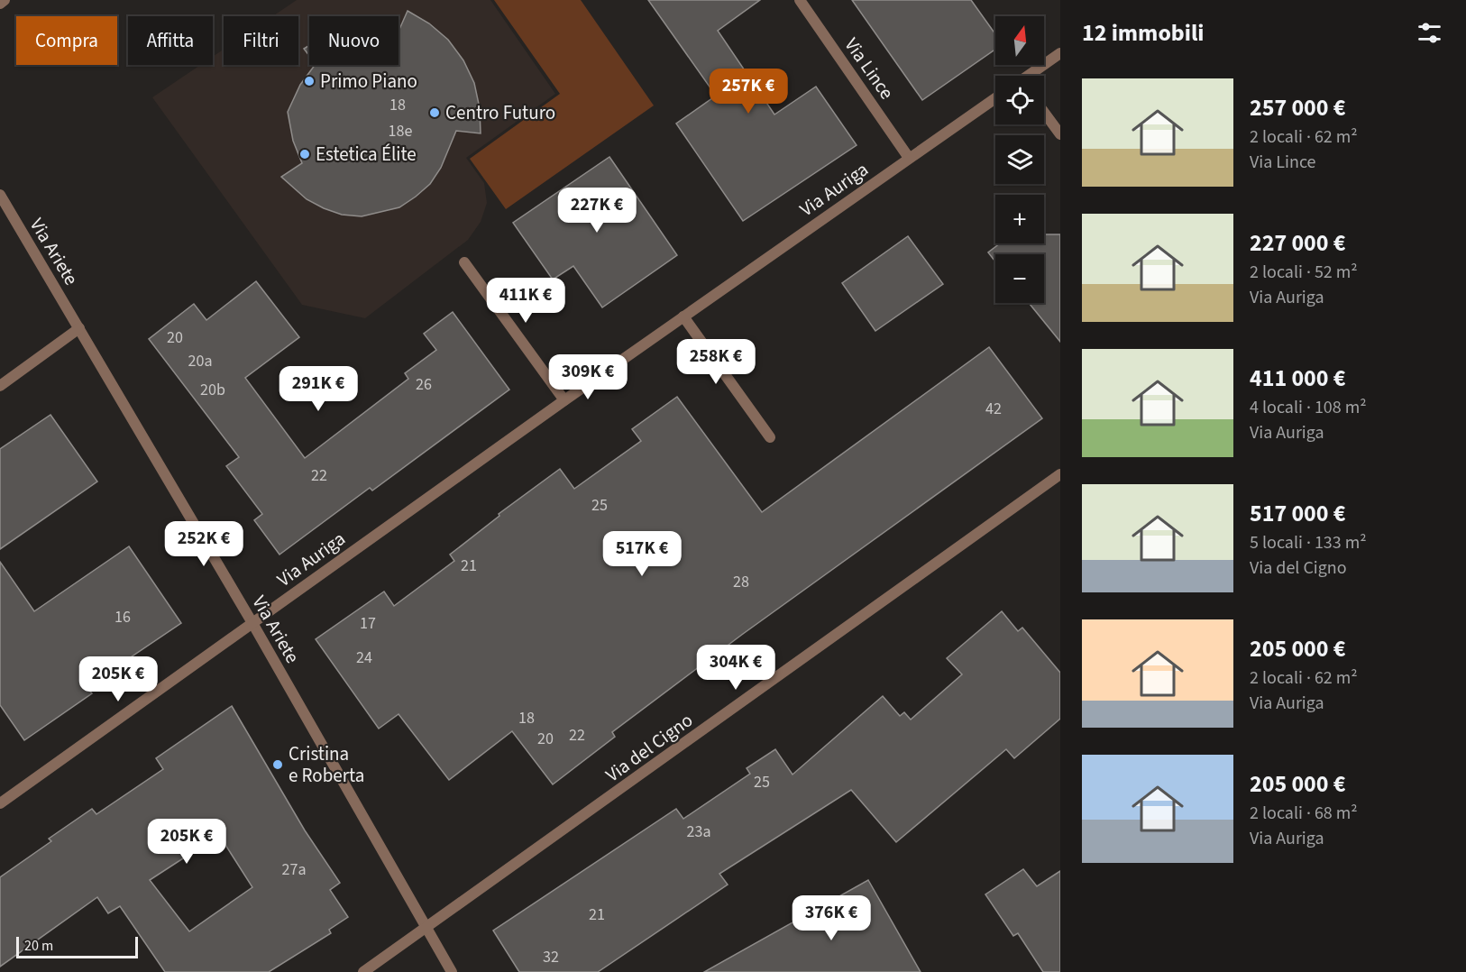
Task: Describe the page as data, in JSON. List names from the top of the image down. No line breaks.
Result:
{"streets":{"street":["Via Lince","Via Auriga","Via Ariete","Via del Cigno"]},"crossings":[["Via Lince","Via Auriga"],["Via Auriga","Via Ariete"],["Via Ariete","Via del Cigno"]],"places":["Primo Piano","Centro Futuro","Estetica Élite","Cristina e Roberta"],"house_numbers":["18","18e","20","20a","26","20b","42","22","25","21","28","16","17","24","18","22","20","25","23a","27a","21","32"],"scale_bar":"20 m","north":"top","page":{"heading":"12 immobili","map_buttons":["+","−"],"chip":["Compra","Affitta","Filtri","Nuovo"],"list":[{"name":"257 000 €","note":"2 locali · 62 m² · Via Lince"},{"name":"227 000 €","note":"2 locali · 52 m² · Via Auriga"},{"name":"411 000 €","note":"4 locali · 108 m² · Via Auriga"},{"name":"517 000 €","note":"5 locali · 133 m² · Via del Cigno"},{"name":"205 000 €","note":"2 locali · 62 m² · Via Auriga"},{"name":"205 000 €","note":"2 locali · 68 m² · Via Auriga"}],"price":["257K €","227K €","411K €","258K €","309K €","291K €","252K €","517K €","304K €","205K €","205K €","376K €"],"scale":"20 m"}}
